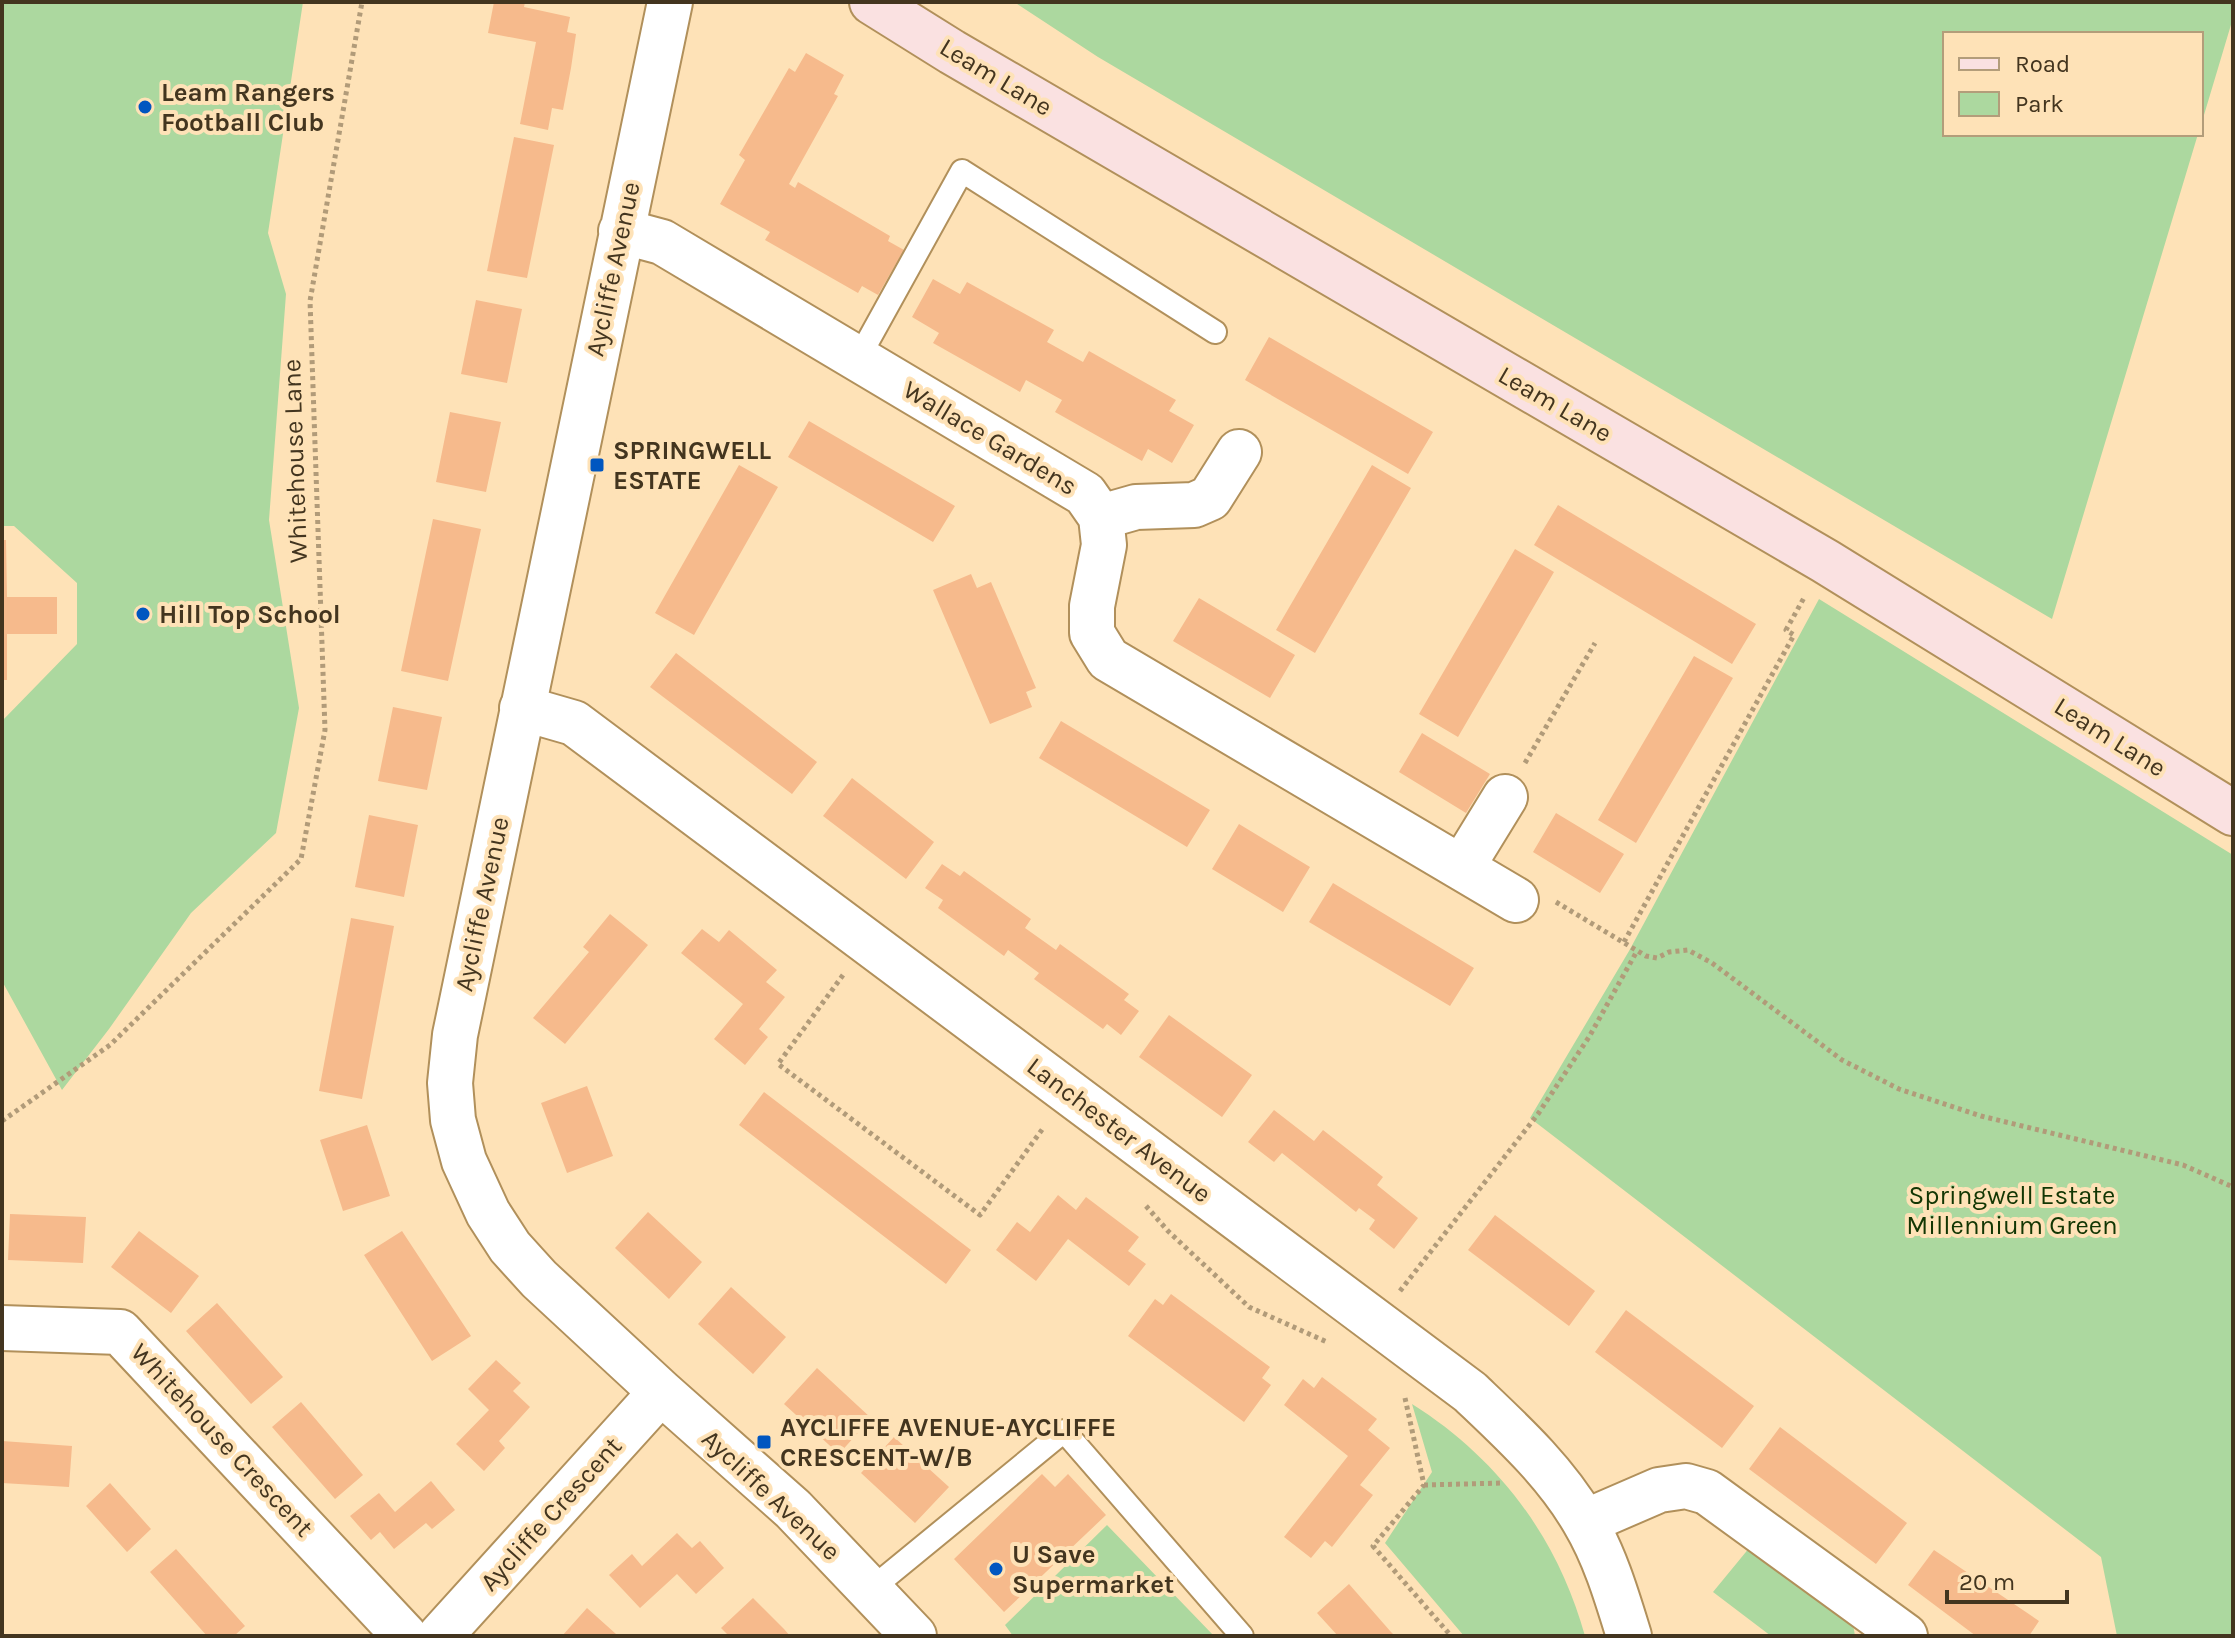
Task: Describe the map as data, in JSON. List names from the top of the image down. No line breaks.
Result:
{"streets":{"main road":["Leam Lane"],"street":["Aycliffe Avenue","Wallace Gardens","Lanchester Avenue","Whitehouse Crescent","Aycliffe Crescent"],"path":["Whitehouse Lane"]},"crossings":[["Aycliffe Avenue","Wallace Gardens"],["Aycliffe Avenue","Lanchester Avenue"],["Aycliffe Avenue","Aycliffe Crescent"]],"parks":["Springwell Estate Millennium Green"],"places":{"other":["Leam Rangers Football Club","Hill Top School","U Save Supermarket"],"transit":["SPRINGWELL ESTATE","AYCLIFFE AVENUE-AYCLIFFE CRESCENT-W/B"]},"legend":["Road","Park"],"scale_bar":"20 m"}
